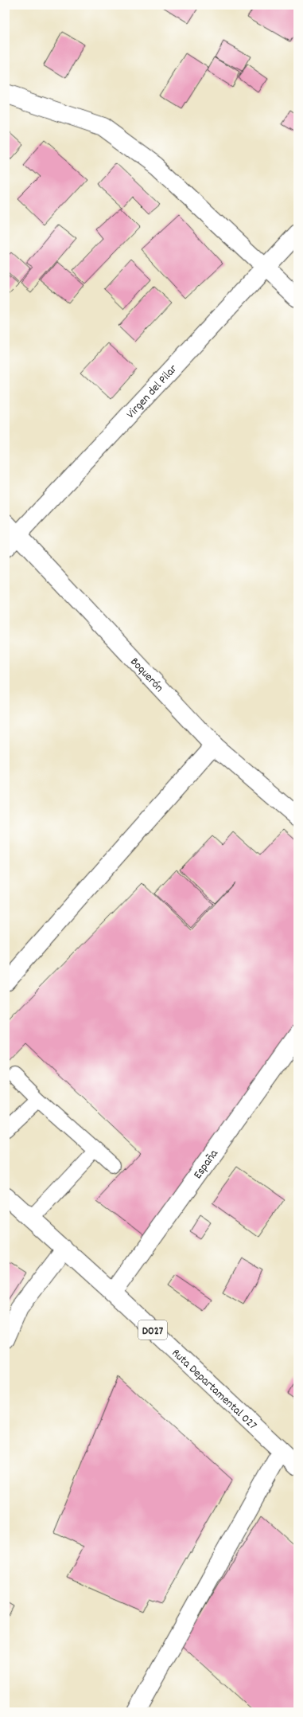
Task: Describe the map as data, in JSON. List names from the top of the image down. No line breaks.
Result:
{"streets":{"street":["Virgen del Pilar","Boquerón","España","D027","Ruta Departamental 027"]},"crossings":[["Virgen del Pilar","Boquerón"],["España","Ruta Departamental 027"]]}
